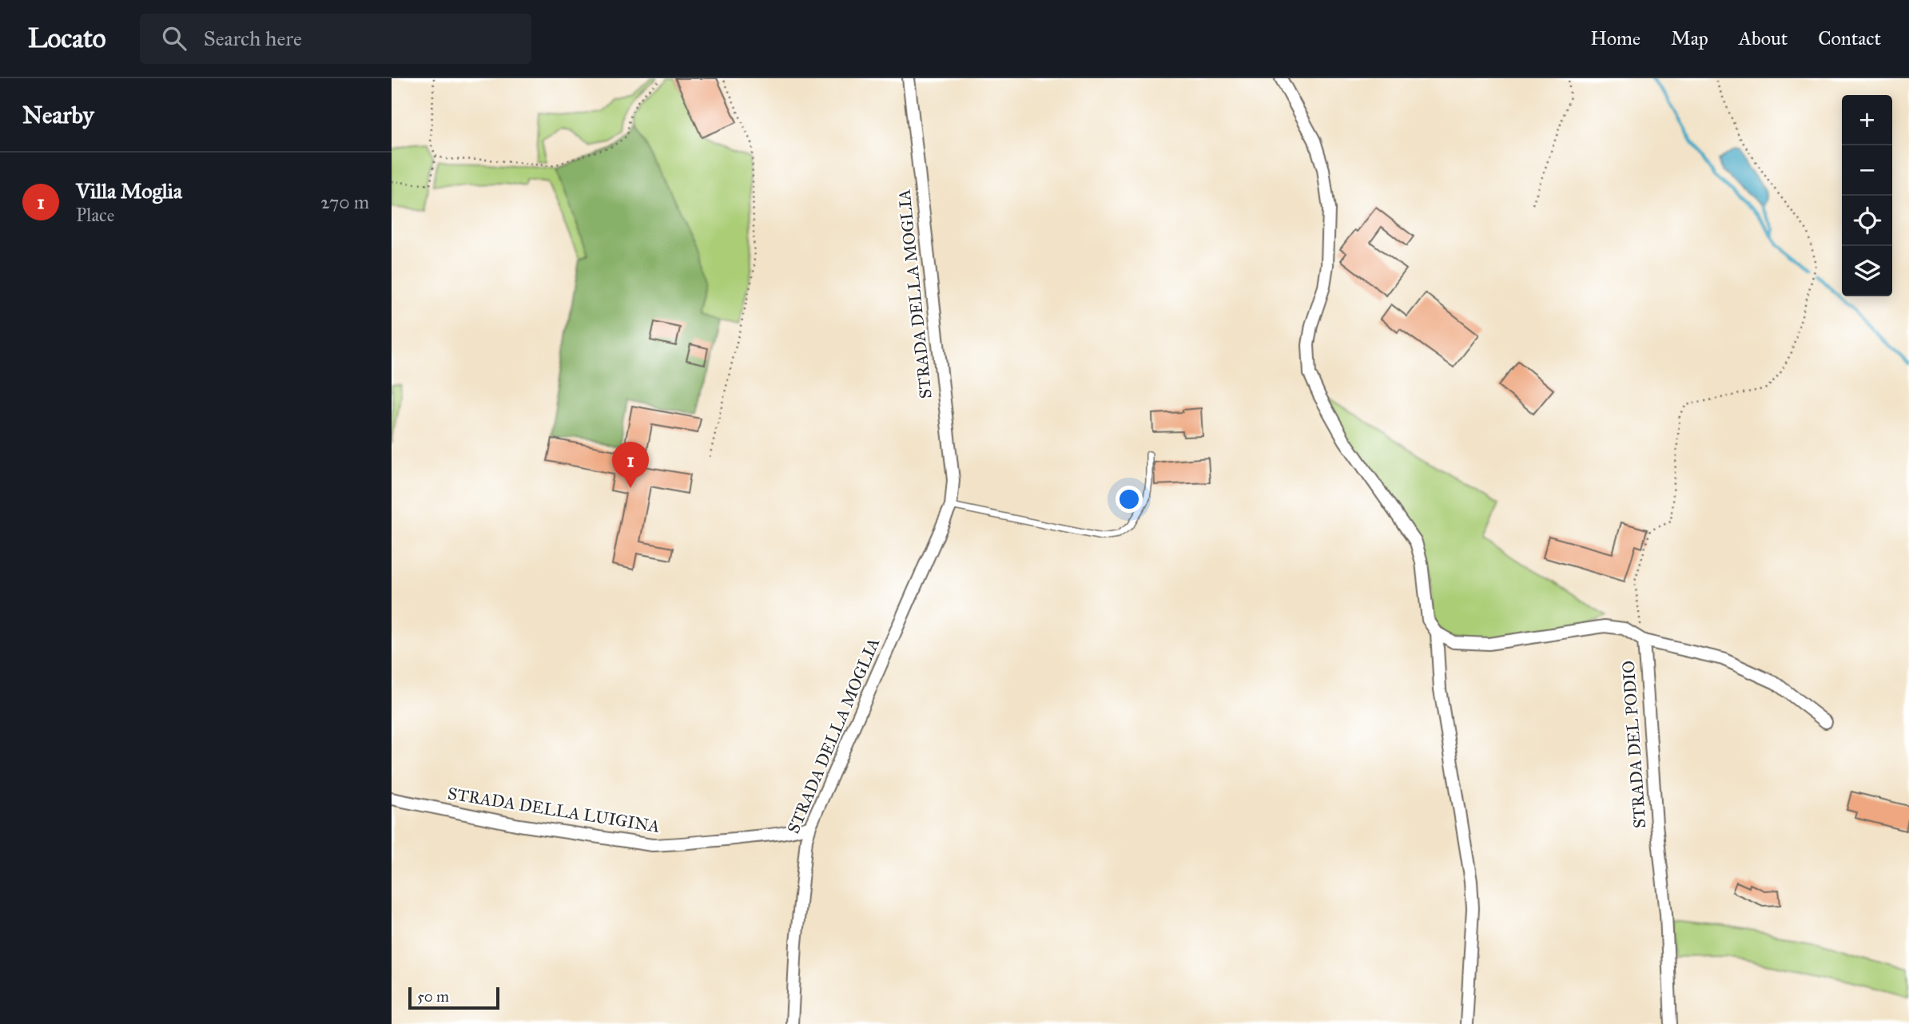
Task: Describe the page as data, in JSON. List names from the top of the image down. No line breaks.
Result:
{"streets":{"street":["STRADA DELLA MOGLIA","STRADA DEL PODIO","STRADA DELLA LUIGINA"]},"crossings":[["STRADA DELLA MOGLIA","STRADA DELLA LUIGINA"]],"scale_bar":"50 m","page":{"header":"Locato","search":"Search here","nav":["Home","Map","About","Contact"],"heading":"Nearby","map_buttons":["+","−"],"list":[{"mark":"1","name":"Villa Moglia","note":"Place","value":"270 m"}],"pins":"1","scale":"50 m"}}
